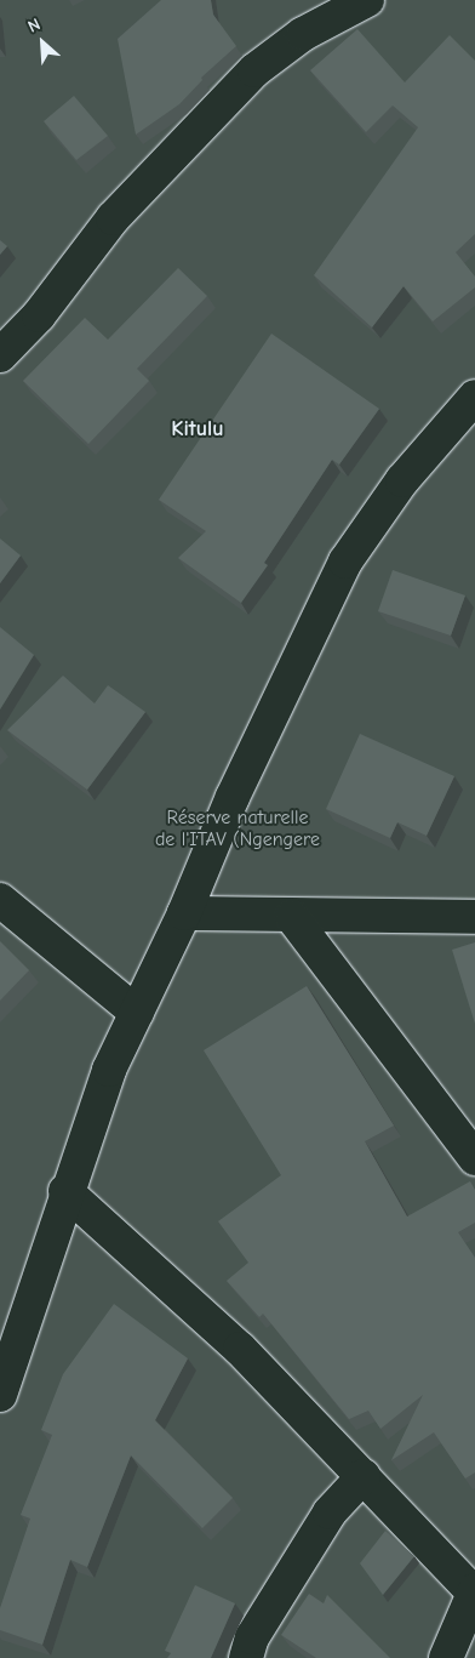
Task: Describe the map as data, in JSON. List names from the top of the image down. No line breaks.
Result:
{"districts":["Kitulu"],"parks":["Réserve naturelle de l'ITAV (Ngengere"],"north":"top left"}
